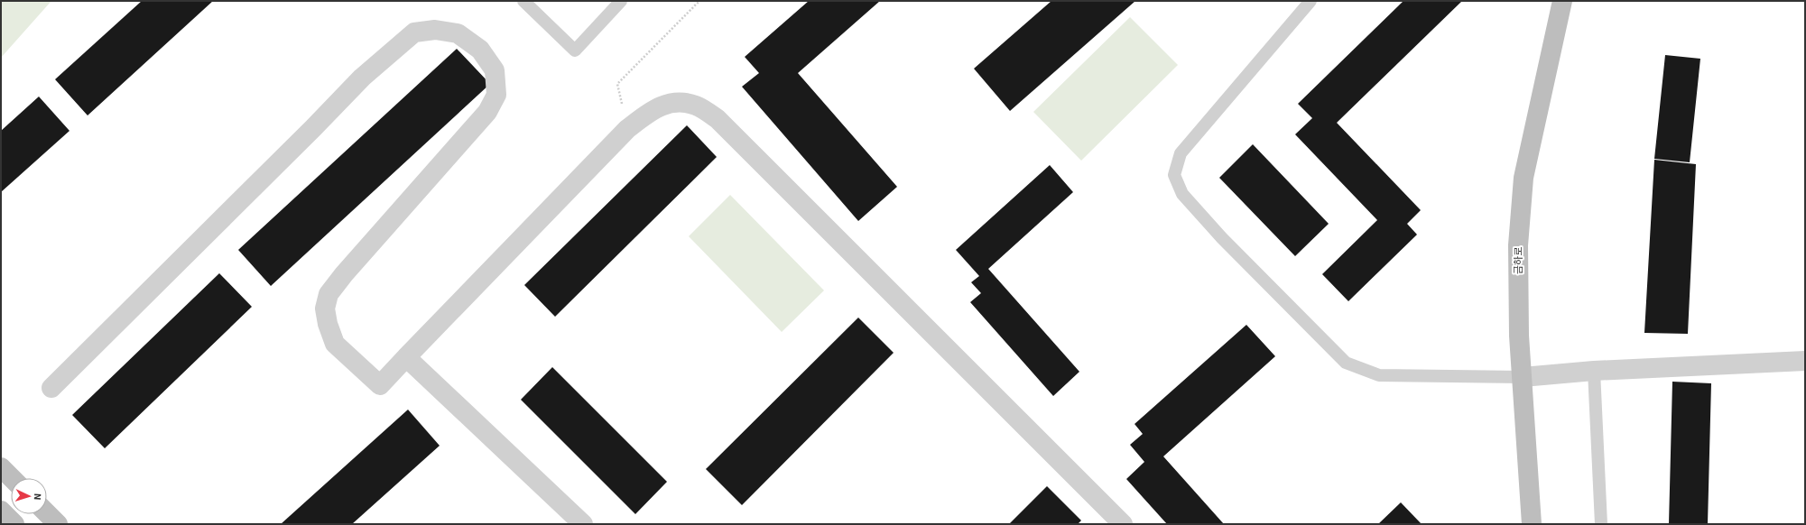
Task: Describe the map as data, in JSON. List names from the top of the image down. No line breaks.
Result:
{"streets":{"main road":["금하로"]},"north":"right"}
